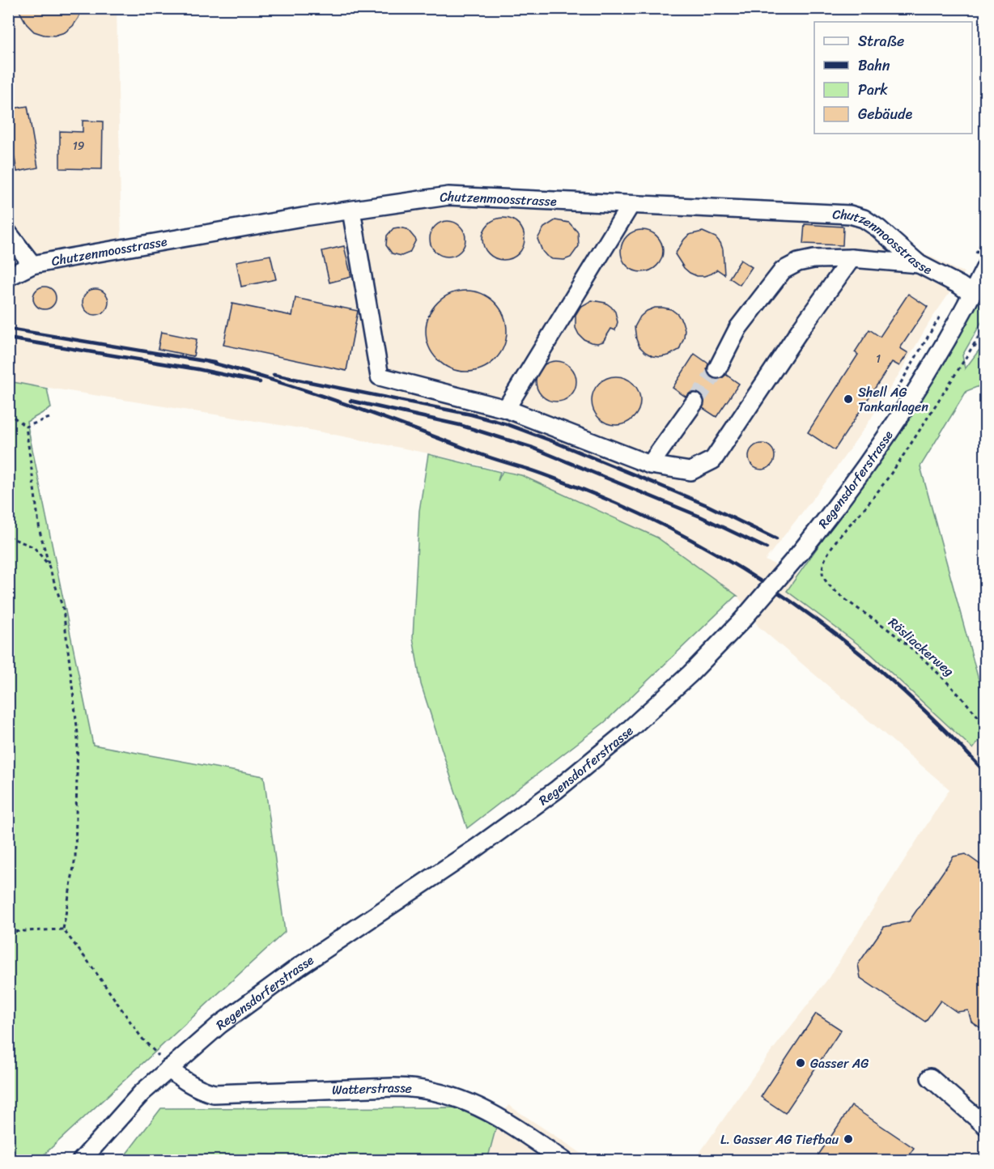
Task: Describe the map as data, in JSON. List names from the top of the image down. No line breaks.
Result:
{"streets":{"street":["Chutzenmoosstrasse","Regensdorferstrasse","Watterstrasse"],"path":["Rösliackerweg"]},"crossings":[["Chutzenmoosstrasse","Regensdorferstrasse"],["Regensdorferstrasse","Watterstrasse"]],"places":["Shell AG Tankanlagen","Gasser AG","L. Gasser AG Tiefbau"],"house_numbers":["19","1"],"legend":["Straße","Bahn","Park","Gebäude"]}
